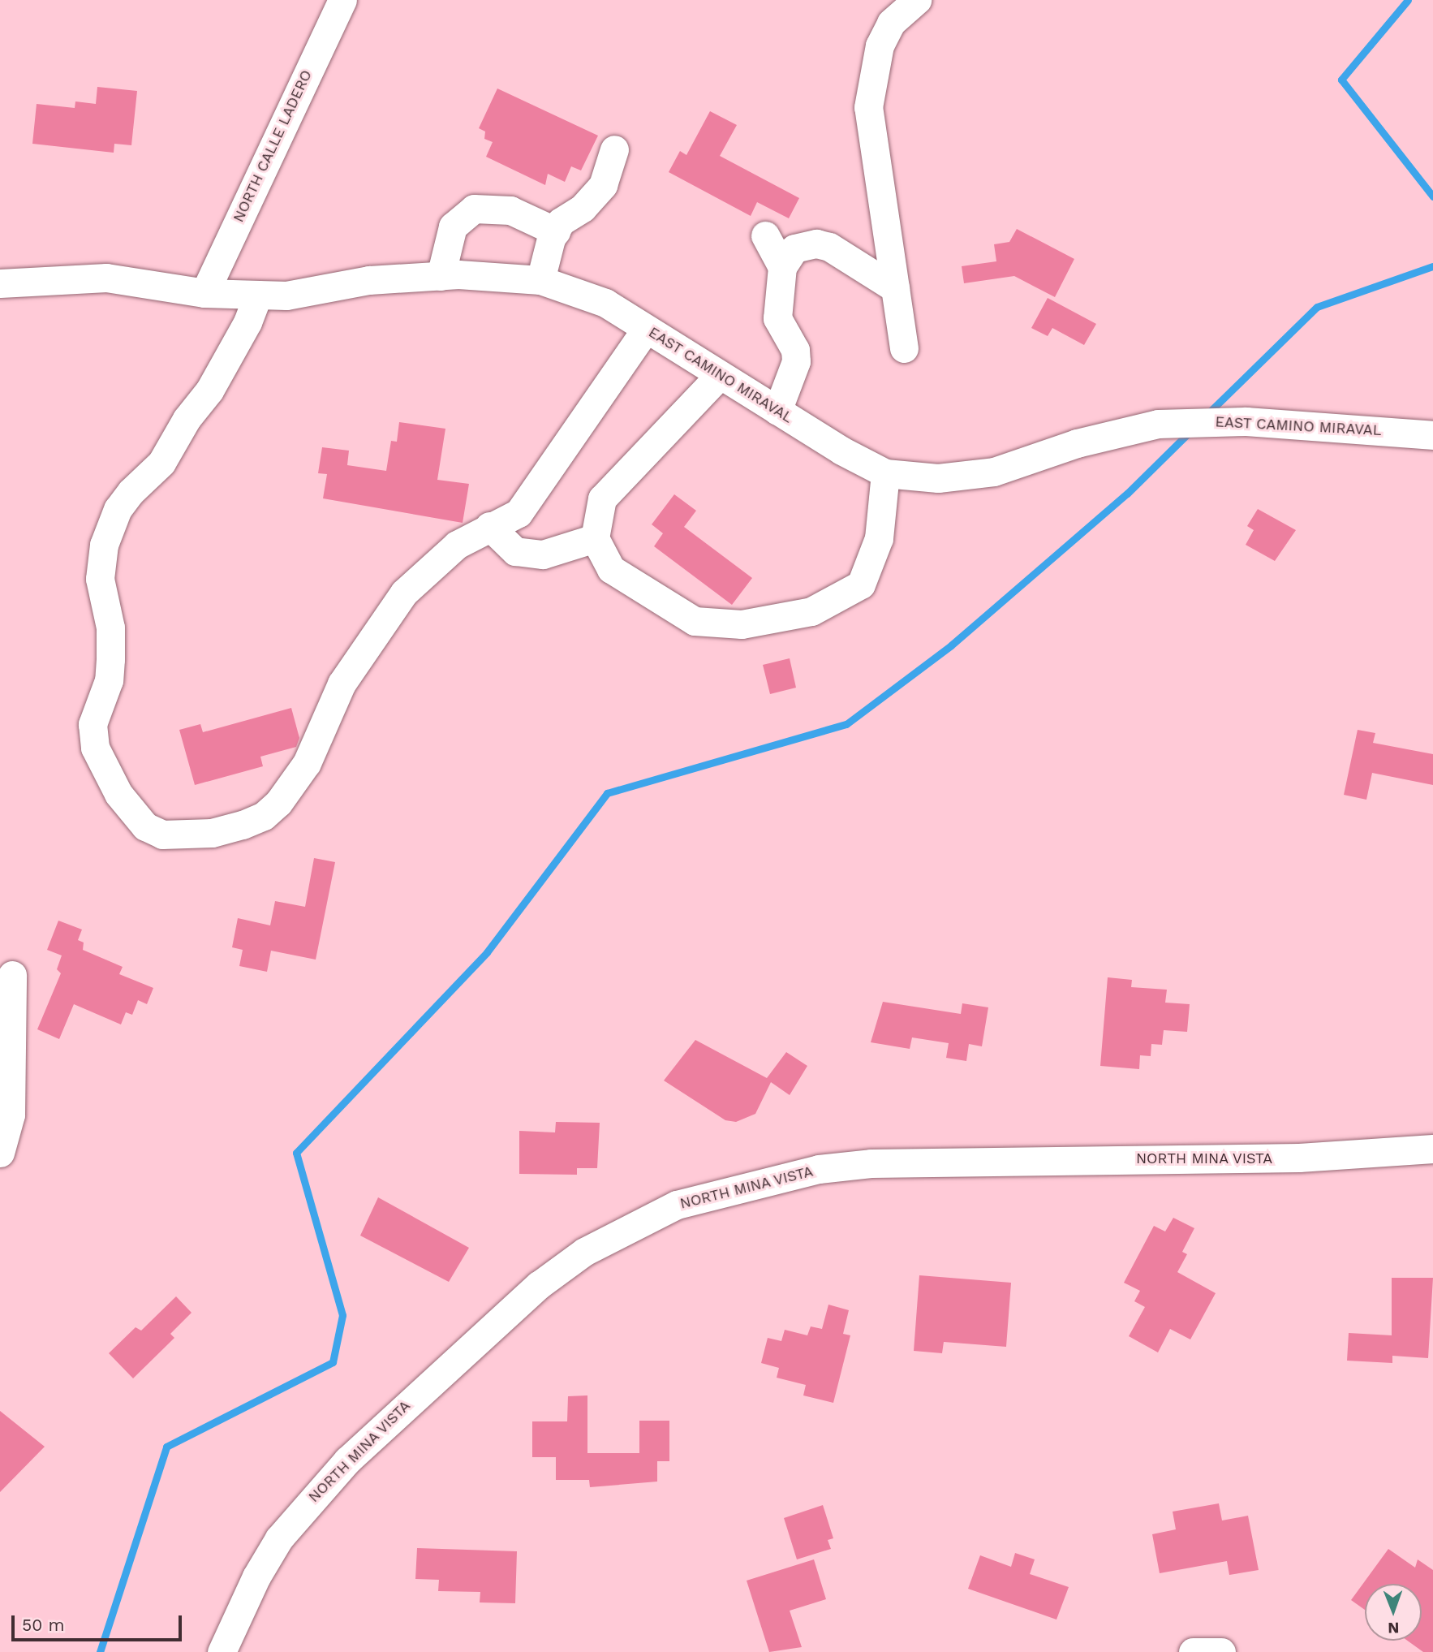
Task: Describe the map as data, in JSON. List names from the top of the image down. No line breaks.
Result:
{"streets":{"street":["NORTH CALLE LADERO","EAST CAMINO MIRAVAL","NORTH MINA VISTA"]},"crossings":[["NORTH CALLE LADERO","EAST CAMINO MIRAVAL"]],"scale_bar":"50 m","north":"bottom"}
